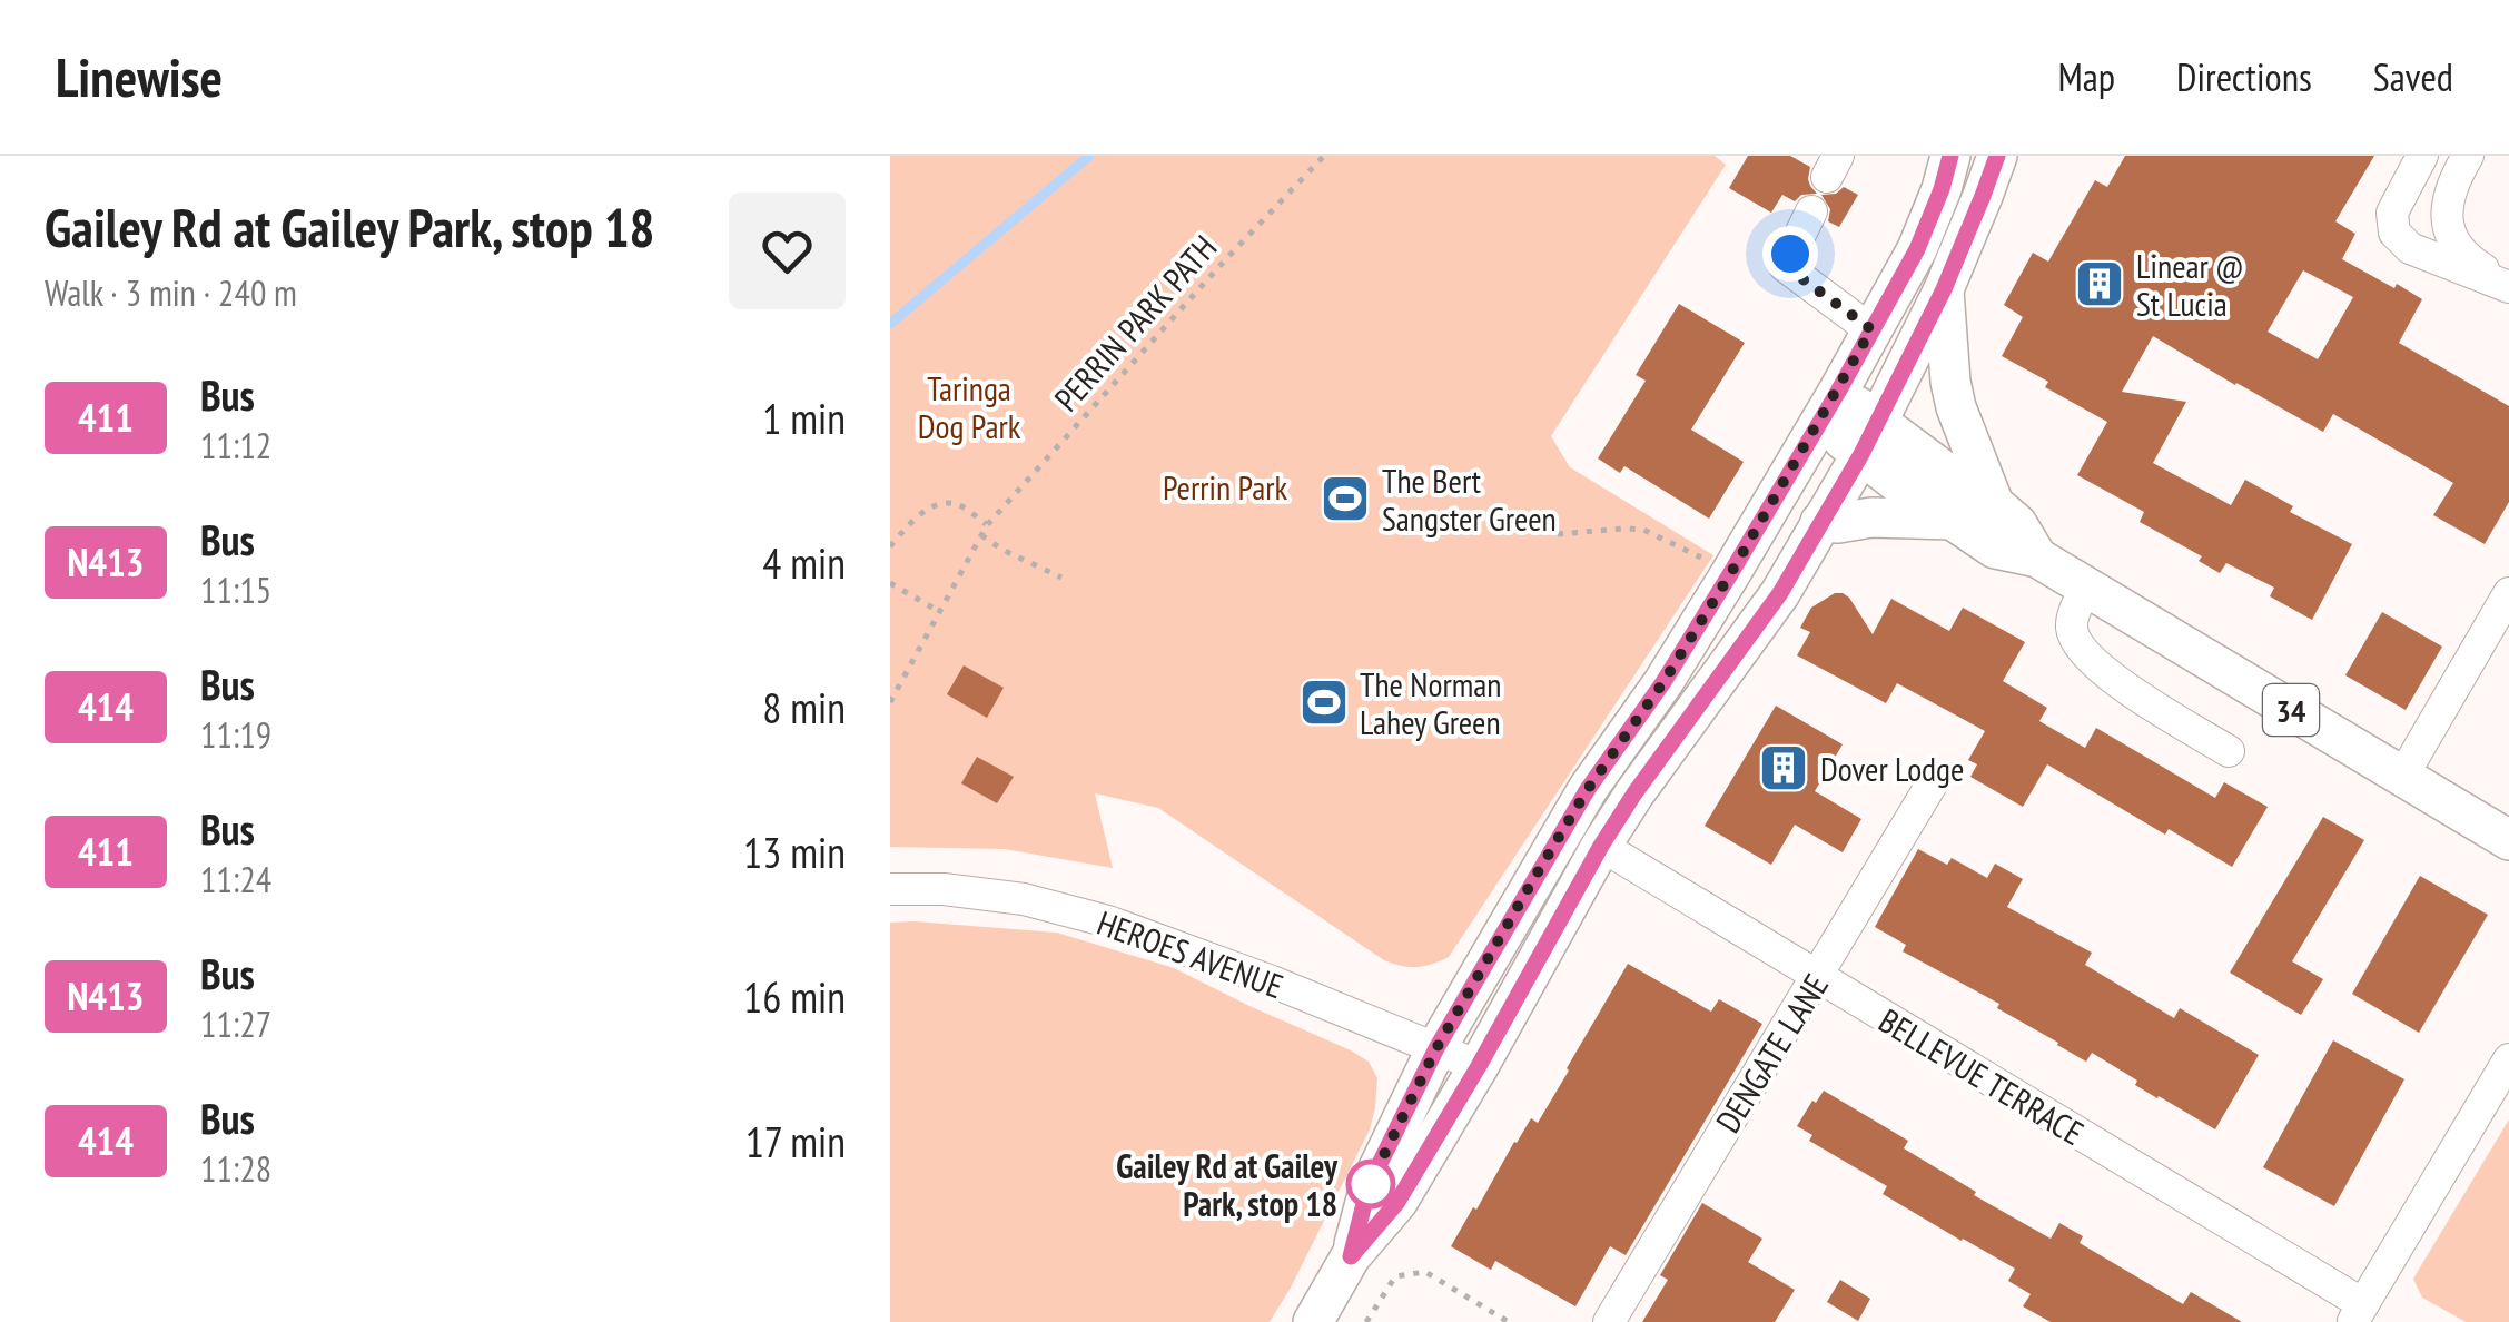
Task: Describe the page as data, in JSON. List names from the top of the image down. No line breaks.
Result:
{"streets":{"main road":["34"],"street":["HEROES AVENUE","DENGATE LANE","BELLEVUE TERRACE"],"path":["PERRIN PARK PATH"]},"crossings":[["DENGATE LANE","BELLEVUE TERRACE"]],"parks":["Taringa Dog Park","Perrin Park"],"places":{"building":["Linear @ St Lucia","Dover Lodge"],"sports":["The Bert Sangster Green","The Norman Lahey Green"],"other":["Gailey Rd at Gailey Park, stop 18"]},"lines":["bus line 411"],"page":{"header":"Linewise","nav":["Map","Directions","Saved"],"heading":["Gailey Rd at Gailey Park, stop 18","Walk · 3 min · 240 m"],"list":[{"mark":"411","name":"Bus","note":"11:12","value":"1 min"},{"mark":"N413","name":"Bus","note":"11:15","value":"4 min"},{"mark":"414","name":"Bus","note":"11:19","value":"8 min"},{"mark":"411","name":"Bus","note":"11:24","value":"13 min"},{"mark":"N413","name":"Bus","note":"11:27","value":"16 min"},{"mark":"414","name":"Bus","note":"11:28","value":"17 min"}]}}
